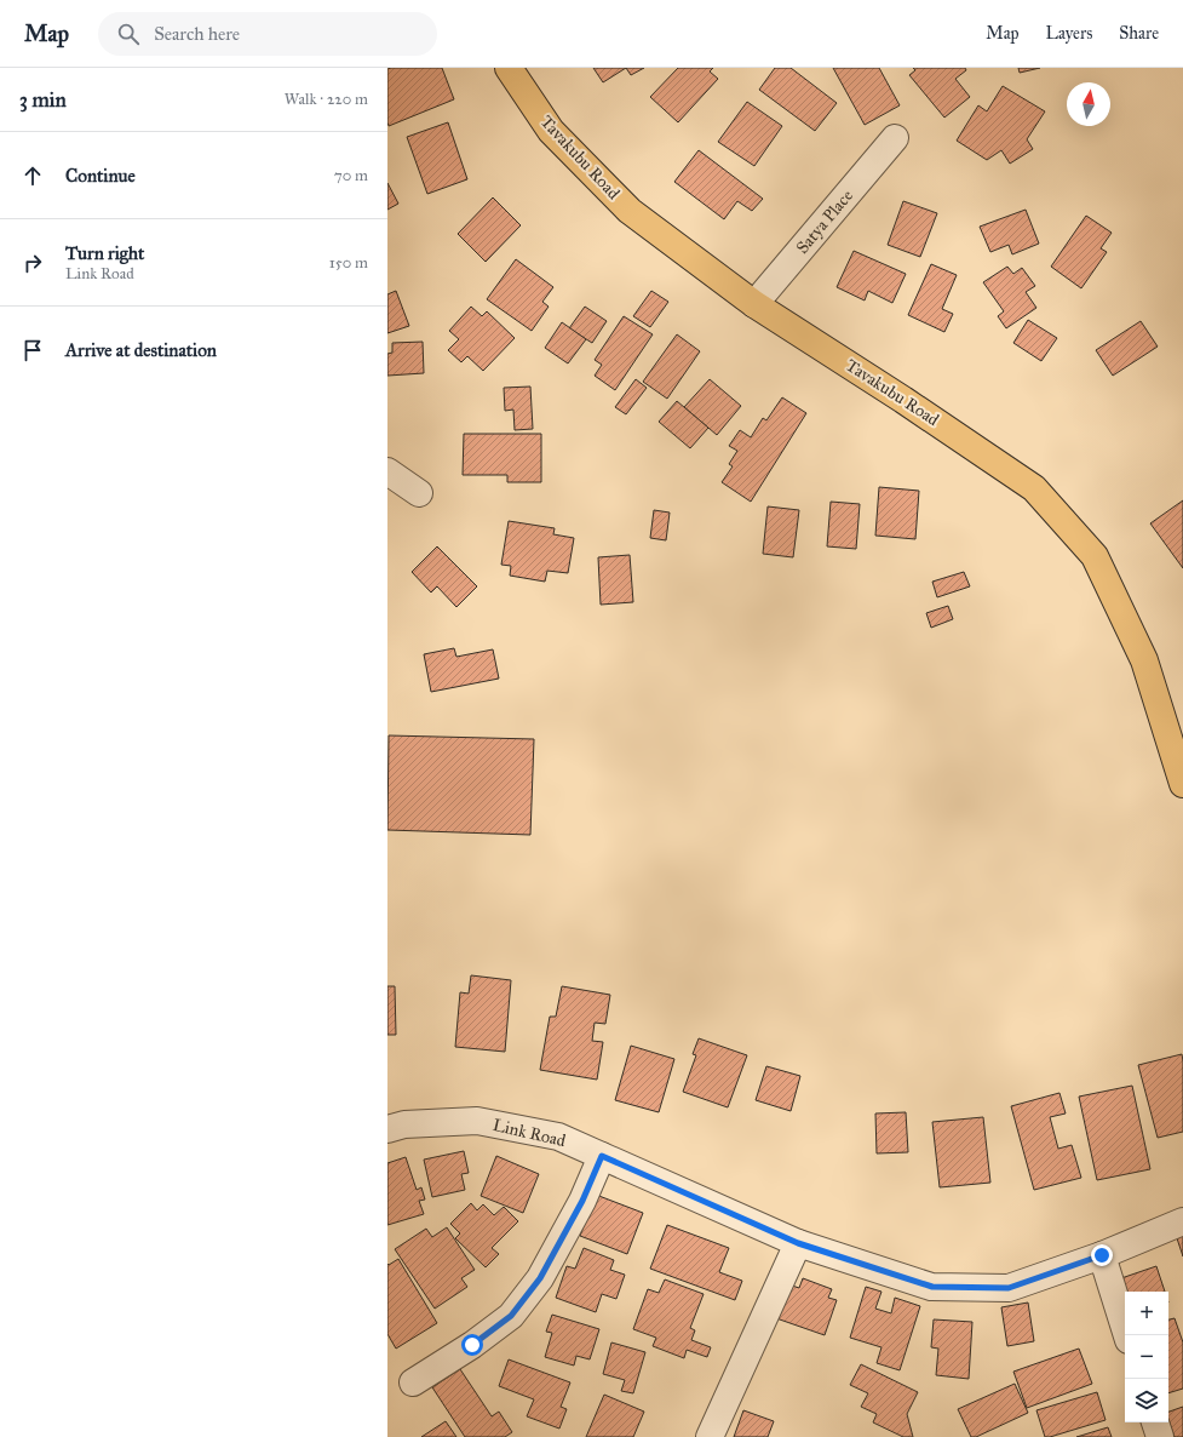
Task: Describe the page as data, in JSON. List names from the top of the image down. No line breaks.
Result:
{"streets":{"main road":["Tavakubu Road"],"street":["Satya Place","Link Road"]},"crossings":[["Tavakubu Road","Satya Place"]],"north":"top","page":{"header":"Map","search":"Search here","nav":["Map","Layers","Share"],"heading":["3 min","Walk · 220 m"],"list":[["Continue","70 m"],["Turn right","Link Road","150 m"],"Arrive at destination"],"map_buttons":["+","−"]}}
